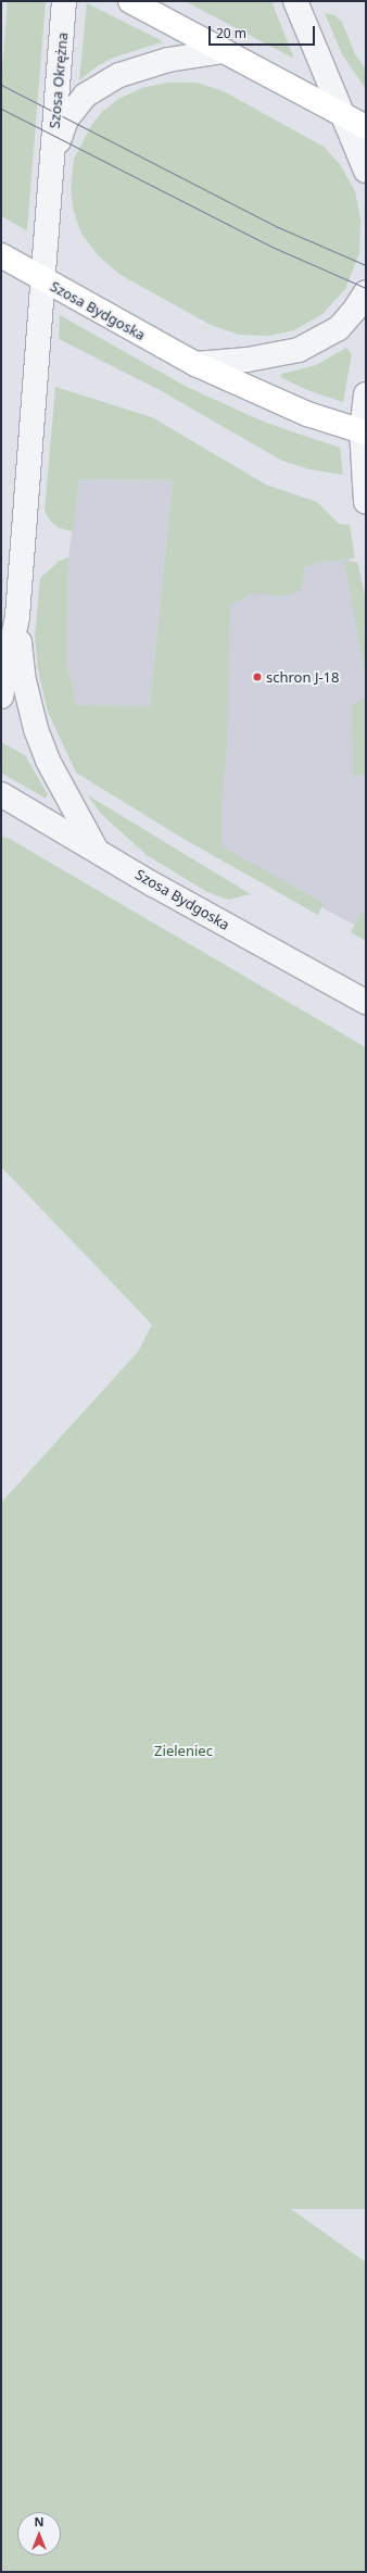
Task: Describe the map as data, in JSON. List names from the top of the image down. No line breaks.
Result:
{"streets":{"main road":["Szosa Bydgoska"],"street":["Szosa Okrężna"]},"crossings":[["Szosa Okrężna","Szosa Bydgoska"]],"parks":["Zieleniec"],"places":["schron J-18"],"scale_bar":"20 m","north":"top"}
